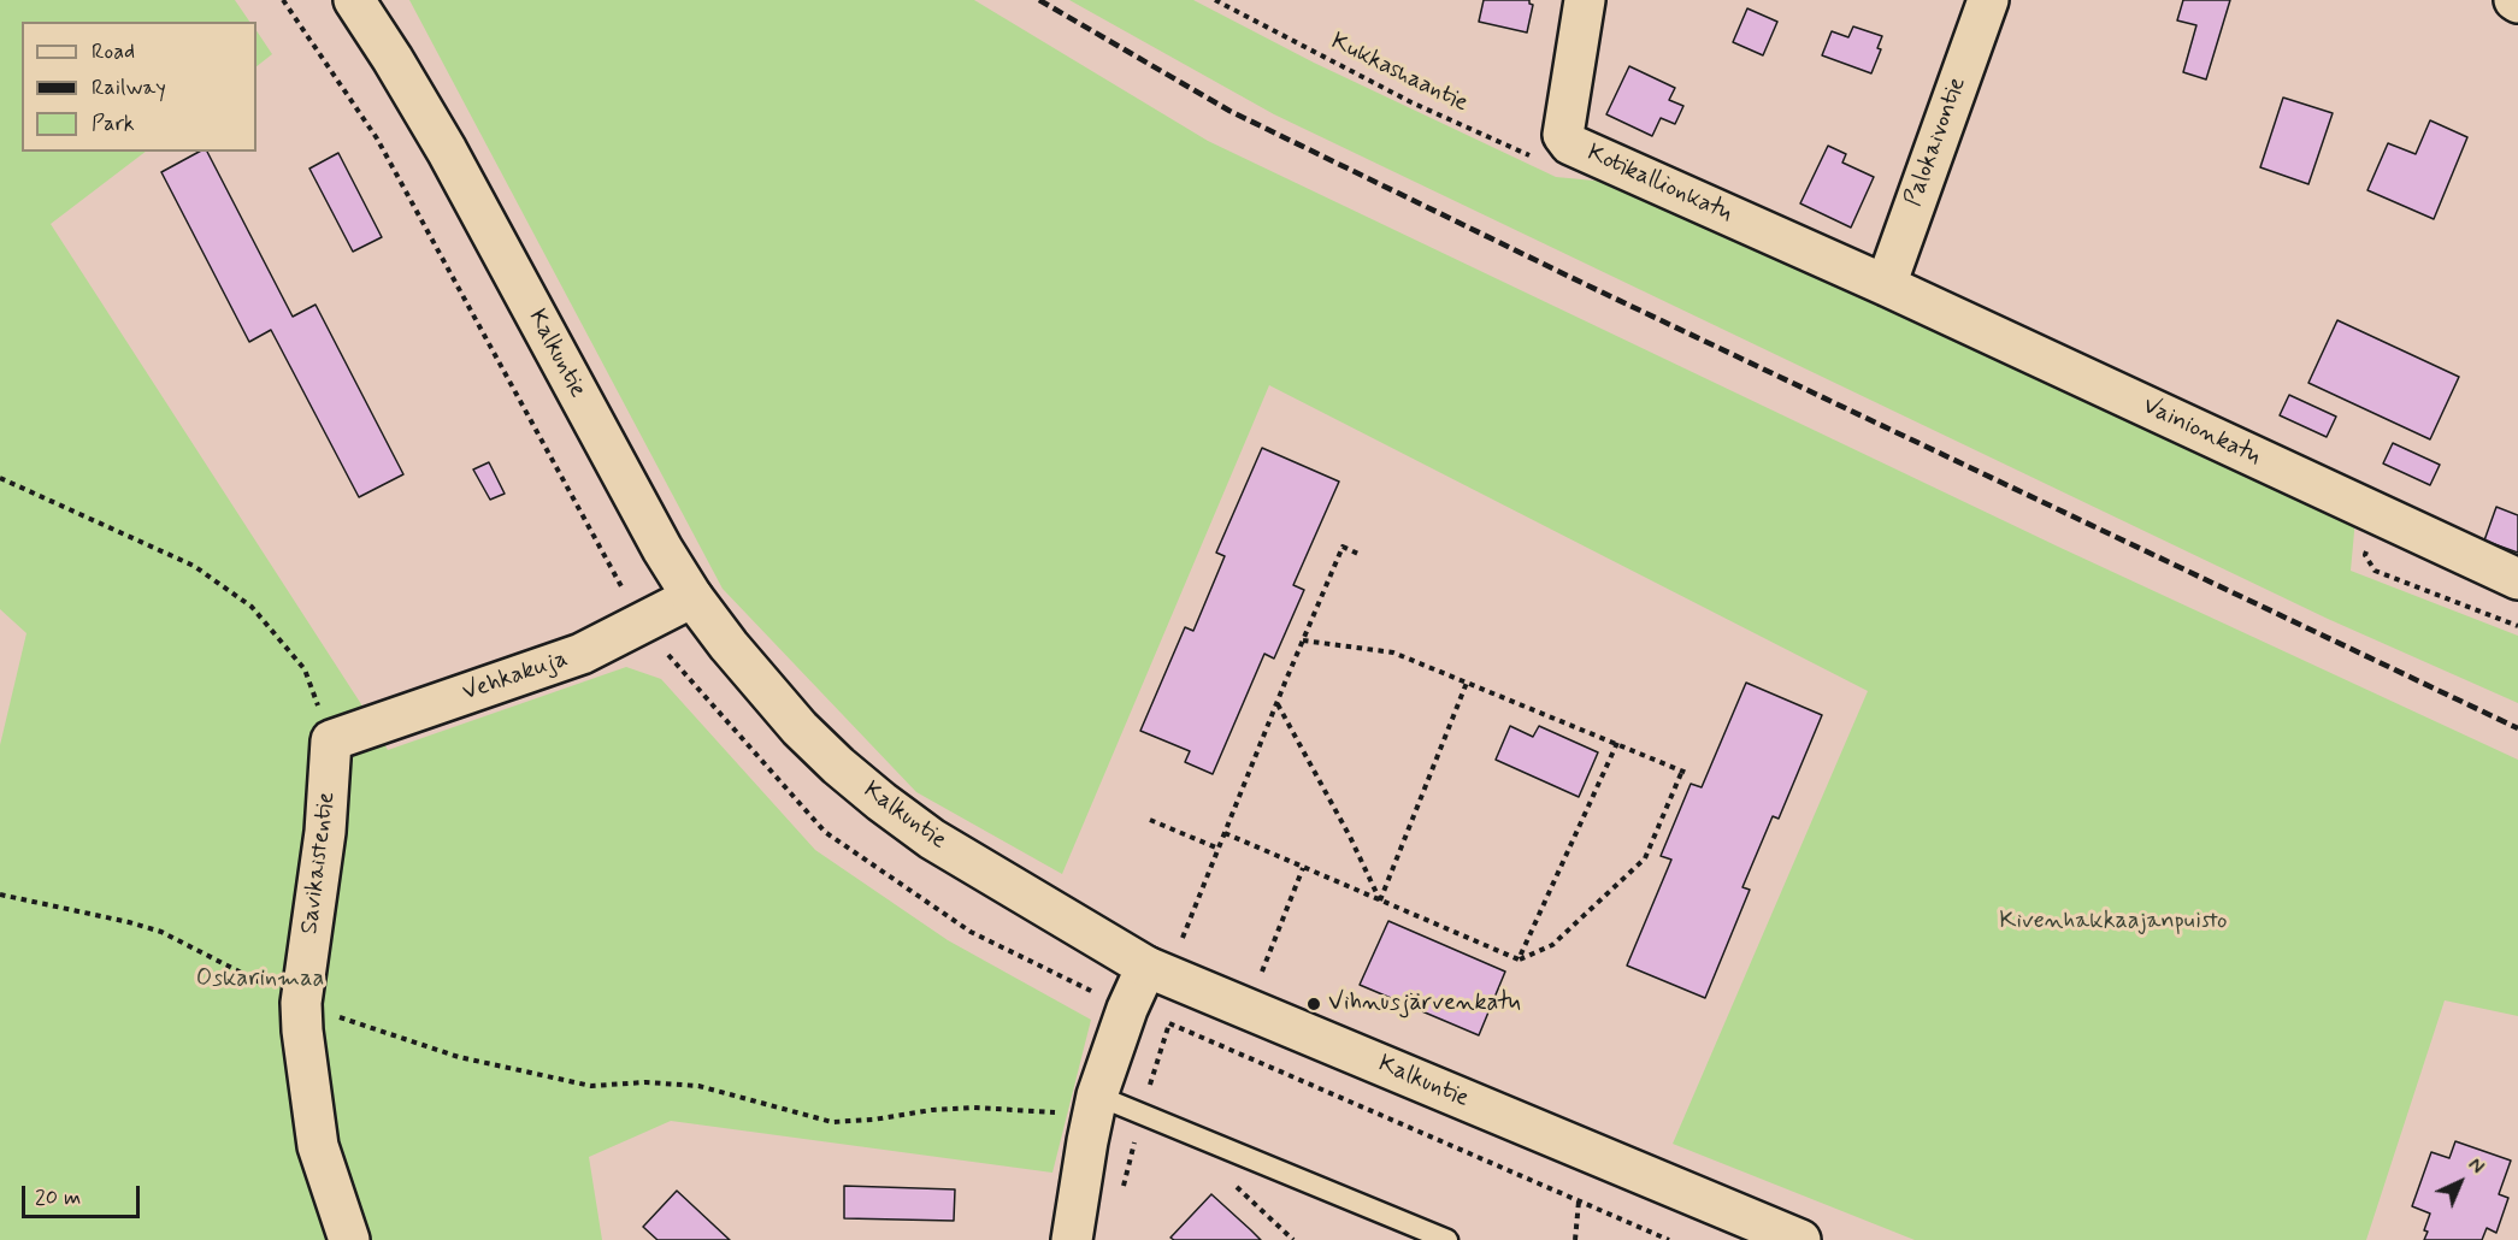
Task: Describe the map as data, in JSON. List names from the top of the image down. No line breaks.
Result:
{"streets":{"street":["Palokaivontie","Kotikallionkatu","Kalkuntie","Vainionkatu","Vehkakuja","Savikaistentie"],"path":["Kukkashaantie"]},"crossings":[["Kukkashaantie","Kotikallionkatu"],["Palokaivontie","Kotikallionkatu"],["Palokaivontie","Vainionkatu"],["Kotikallionkatu","Vainionkatu"],["Kalkuntie","Vehkakuja"],["Vehkakuja","Savikaistentie"]],"parks":["Kivenhakkaajanpuisto","Oskarinmaa"],"places":["Vihnusjärvenkatu"],"legend":["Road","Railway","Park"],"scale_bar":"20 m","north":"top right"}
